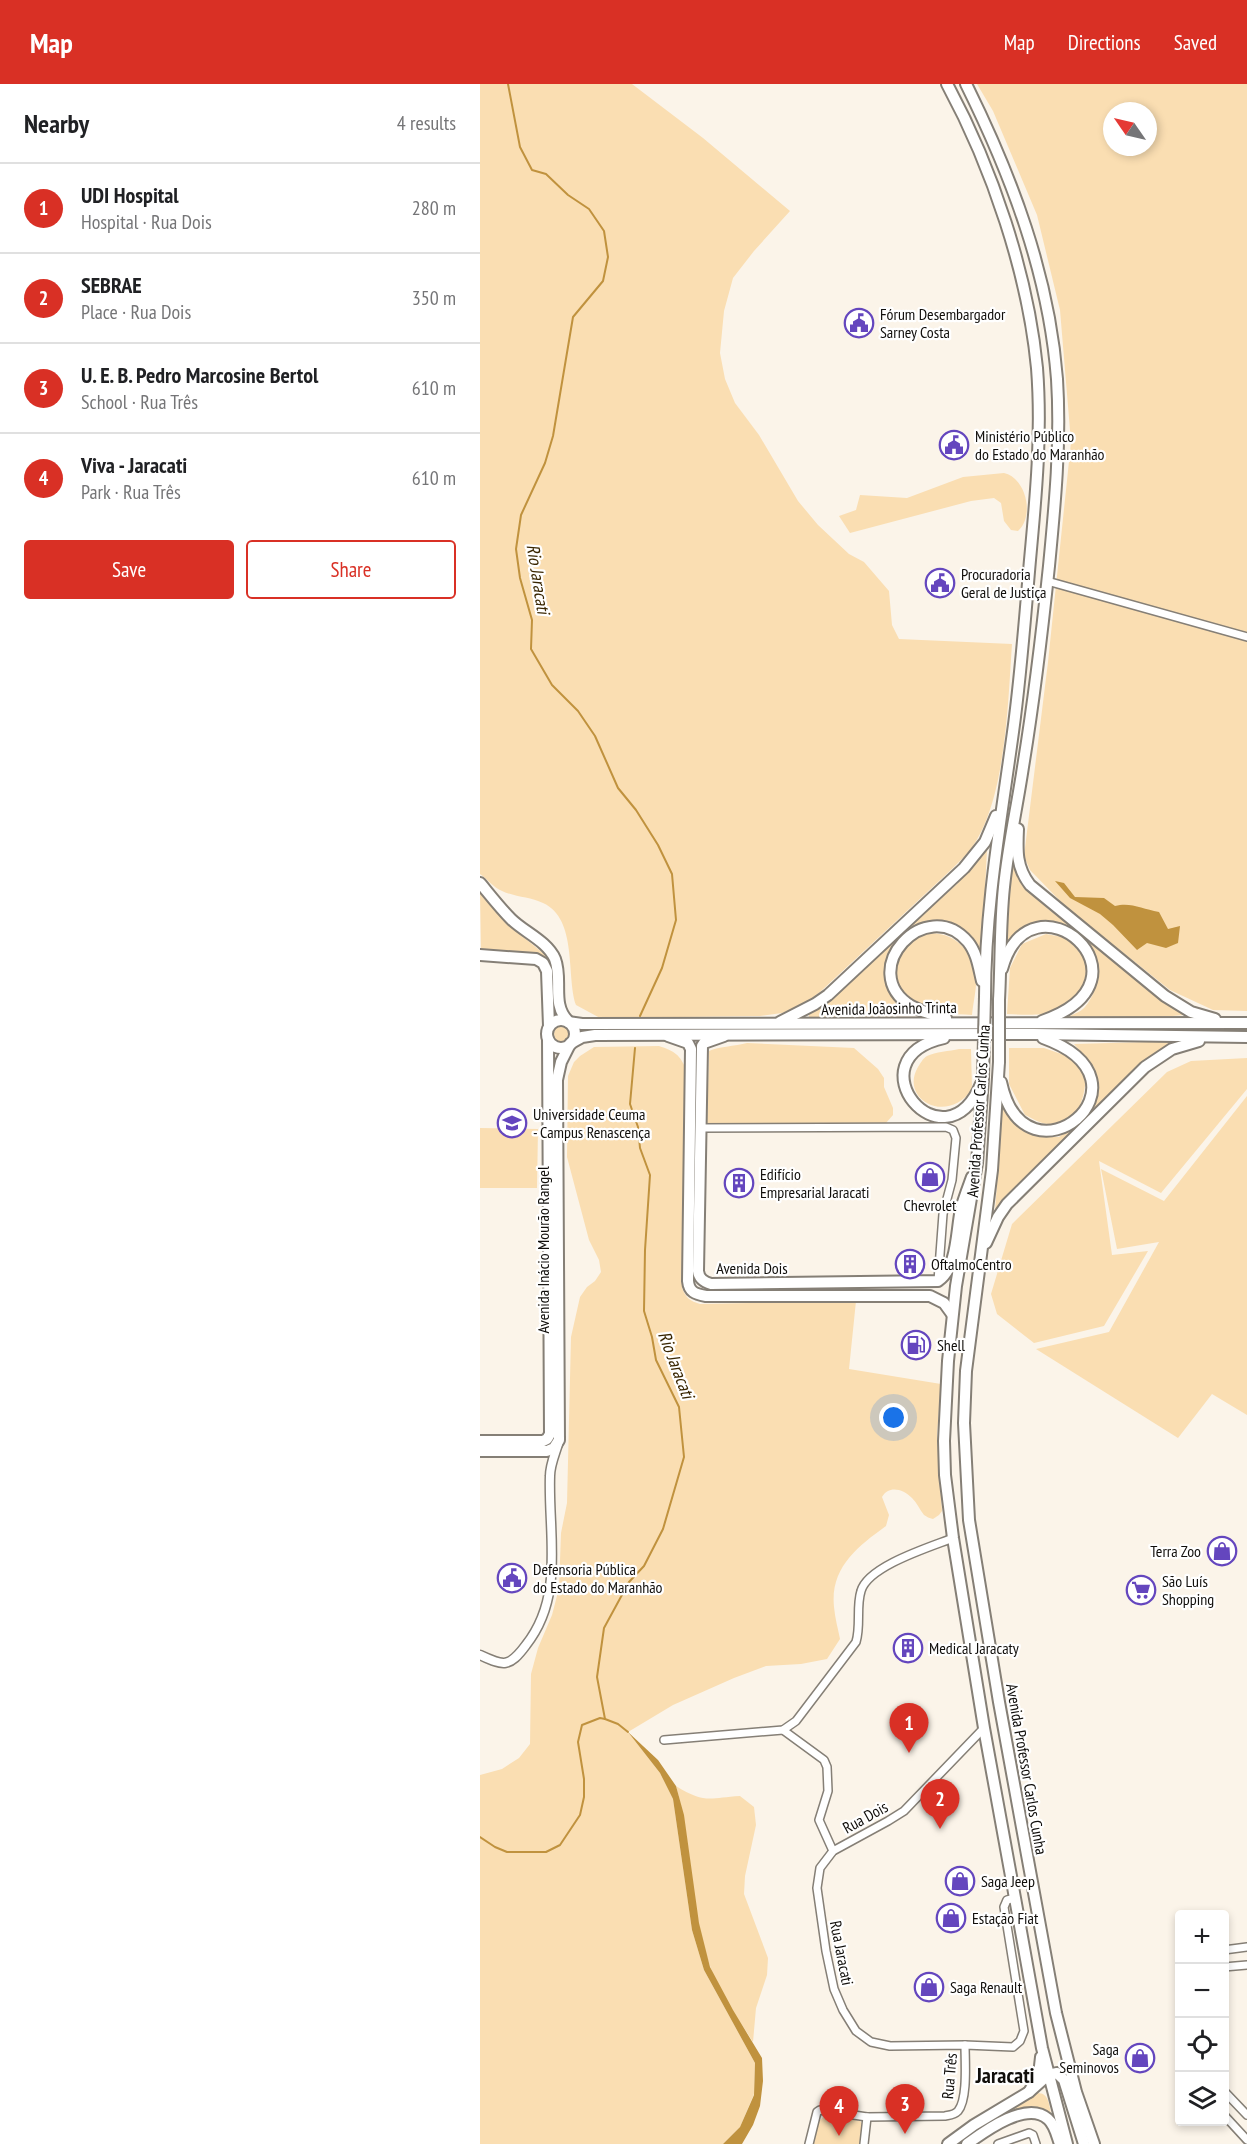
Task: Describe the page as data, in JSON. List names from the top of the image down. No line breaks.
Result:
{"streets":{"main road":["Avenida Joãosinho Trinta","Avenida Professor Carlos Cunha","Avenida Inácio Mourão Rangel","Avenida Dois"],"street":["Rua Dois","Rua Jaracati","Rua Três"]},"crossings":[["Avenida Joãosinho Trinta","Avenida Inácio Mourão Rangel"],["Avenida Joãosinho Trinta","Avenida Dois"],["Avenida Professor Carlos Cunha","Avenida Dois"],["Avenida Professor Carlos Cunha","Rua Dois"],["Rua Dois","Rua Jaracati"],["Rua Jaracati","Rua Três"]],"districts":["Jaracati"],"water":["Rio Jaracati"],"places":{"public building":["Fórum Desembargador Sarney Costa","Ministério Público do Estado do Maranhão","Procuradoria Geral de Justiça","Defensoria Pública do Estado do Maranhão"],"school or university":["Universidade Ceuma - Campus Renascença"],"shop":["Chevrolet","Terra Zoo","Saga Jeep","Estação Fiat","Saga Renault","Saga Seminovos"],"building":["Edifício Empresarial Jaracati","OftalmoCentro","Medical Jaracaty"],"fuel station":["Shell"],"supermarket":["São Luís Shopping"]},"north":"top left","page":{"header":"Map","nav":["Map","Directions","Saved"],"heading":["Nearby","4 results"],"list":[{"mark":"1","name":"UDI Hospital","note":"Hospital · Rua Dois","value":"280 m"},{"mark":"2","name":"SEBRAE","note":"Place · Rua Dois","value":"350 m"},{"mark":"3","name":"U. E. B. Pedro Marcosine Bertol","note":"School · Rua Três","value":"610 m"},{"mark":"4","name":"Viva - Jaracati","note":"Park · Rua Três","value":"610 m"}],"buttons":["Save","Share"],"pins":["1","2","3","4"],"map_buttons":["+","−"]}}
